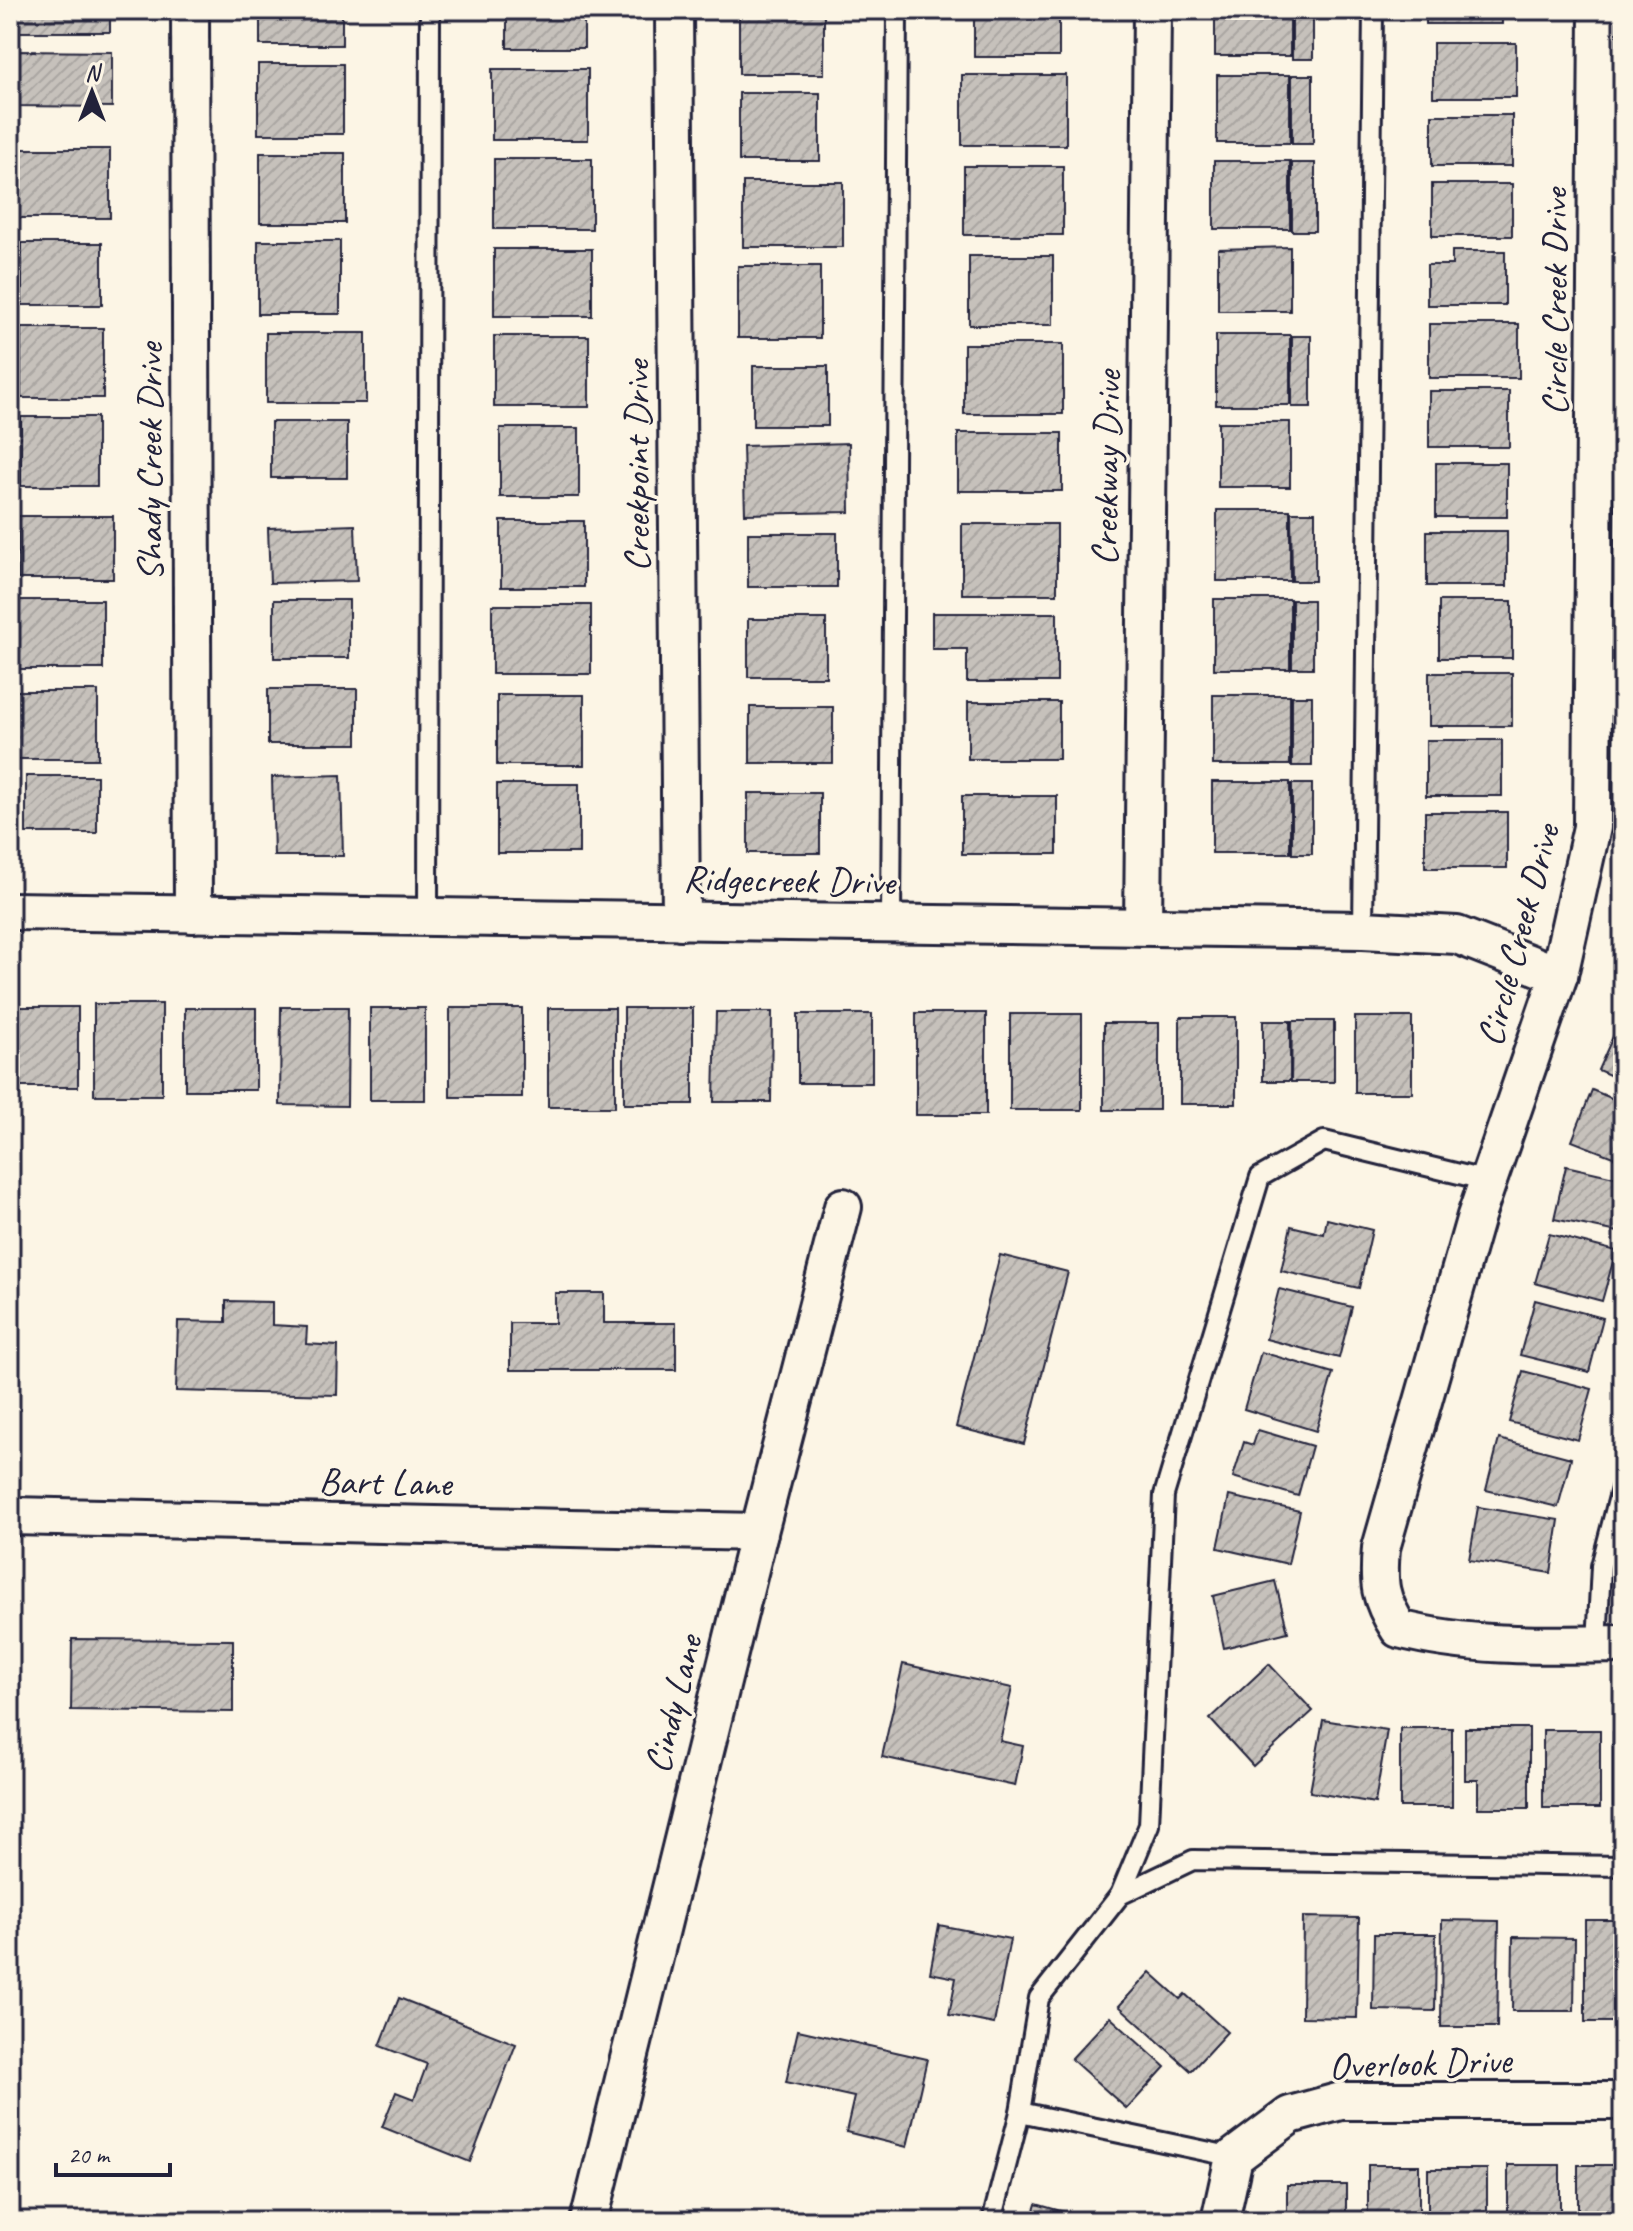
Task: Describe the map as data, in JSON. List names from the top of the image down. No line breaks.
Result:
{"streets":{"street":["Circle Creek Drive","Shady Creek Drive","Creekpoint Drive","Creekway Drive","Ridgecreek Drive","Bart Lane","Cindy Lane","Overlook Drive"]},"crossings":[["Circle Creek Drive","Ridgecreek Drive"],["Shady Creek Drive","Ridgecreek Drive"],["Creekpoint Drive","Ridgecreek Drive"],["Creekway Drive","Ridgecreek Drive"],["Bart Lane","Cindy Lane"]],"scale_bar":"20 m","north":"top"}
